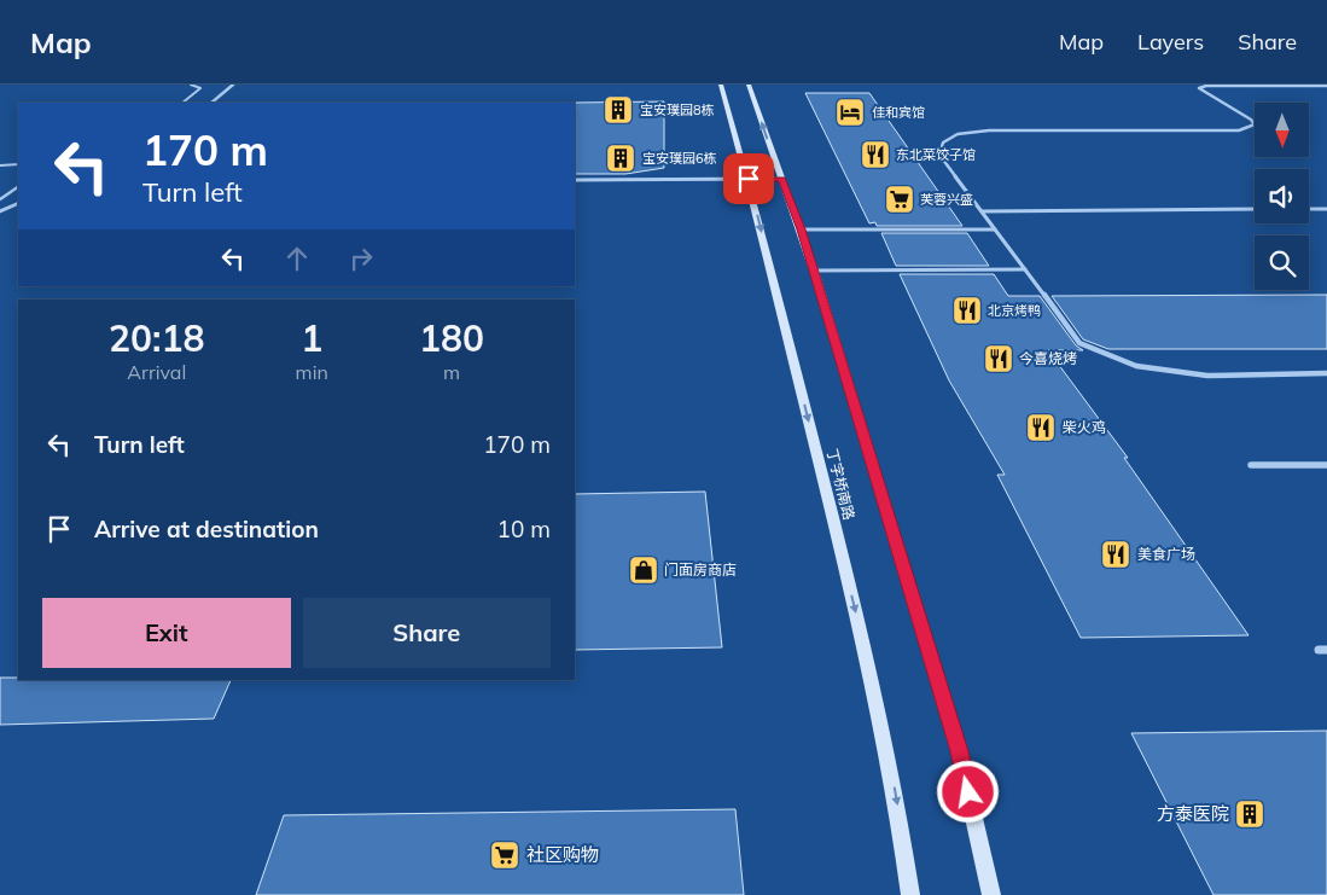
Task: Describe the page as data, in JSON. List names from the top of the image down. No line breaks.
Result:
{"streets":{"main road":["丁字桥南路"]},"places":{"building":["宝安璞园8栋","宝安璞园6栋","方泰医院"],"hotel":["佳和宾馆"],"restaurant":["东北菜饺子馆","北京烤鸭","今喜烧烤","柴火鸡","美食广场"],"supermarket":["芙蓉兴盛","社区购物"],"shop":["门面房商店"]},"north":"bottom","page":{"header":"Map","nav":["Map","Layers","Share"],"turn":["170 m","Turn left"],"eta":["20:18","Arrival","1","min","180","m"],"list":[{"name":"Turn left","value":"170 m"},{"name":"Arrive at destination","value":"10 m"}],"buttons":["Exit","Share"]}}
